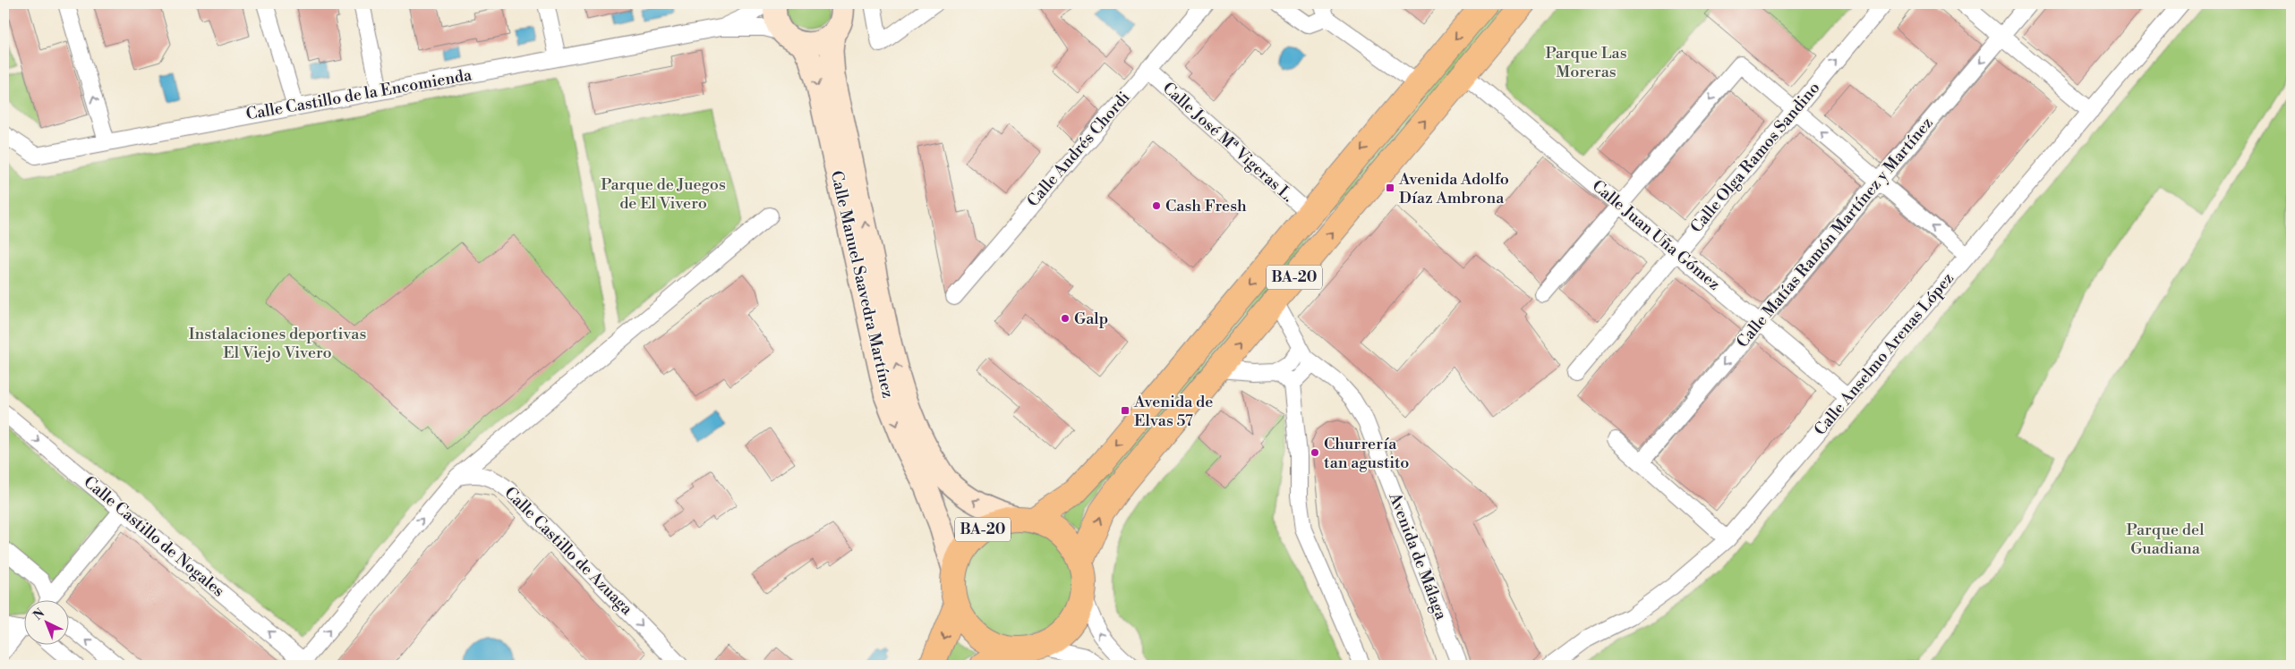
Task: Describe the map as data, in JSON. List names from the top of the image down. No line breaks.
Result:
{"streets":{"highway":["BA-20"],"main road":["Calle Manuel Saavedra Martínez"],"street":["Calle Castillo de la Encomienda","Calle José Mª Vigeras L.","Calle Andrés Chordi","Calle Olga Ramos Sandino","Calle Matías Ramón Martínez y Martínez","Calle Juan Uña Gómez","Calle Anselmo Arenas López","Calle Castillo de Nogales","Calle Castillo de Azuaga","Avenida de Málaga"]},"crossings":[["Calle Castillo de la Encomienda","Calle Manuel Saavedra Martínez"],["Calle José Mª Vigeras L.","Calle Andrés Chordi"],["Calle José Mª Vigeras L.","BA-20"],["Calle Olga Ramos Sandino","Calle Juan Uña Gómez"],["Calle Matías Ramón Martínez y Martínez","Calle Juan Uña Gómez"],["Calle Juan Uña Gómez","BA-20"],["Calle Juan Uña Gómez","Calle Anselmo Arenas López"],["BA-20","Calle Manuel Saavedra Martínez"],["BA-20","Avenida de Málaga"]],"one_way":["Calle Matías Ramón Martínez y Martínez","Calle Castillo de Azuaga"],"parks":["Parque Las Moreras","Parque de Juegos de El Vivero","Instalaciones deportivas El Viejo Vivero","Parque del Guadiana"],"places":{"transit":["Avenida Adolfo Díaz Ambrona","Avenida de Elvas 57"],"other":["Cash Fresh","Galp","Churrería tan agustito"]},"north":"top left"}
